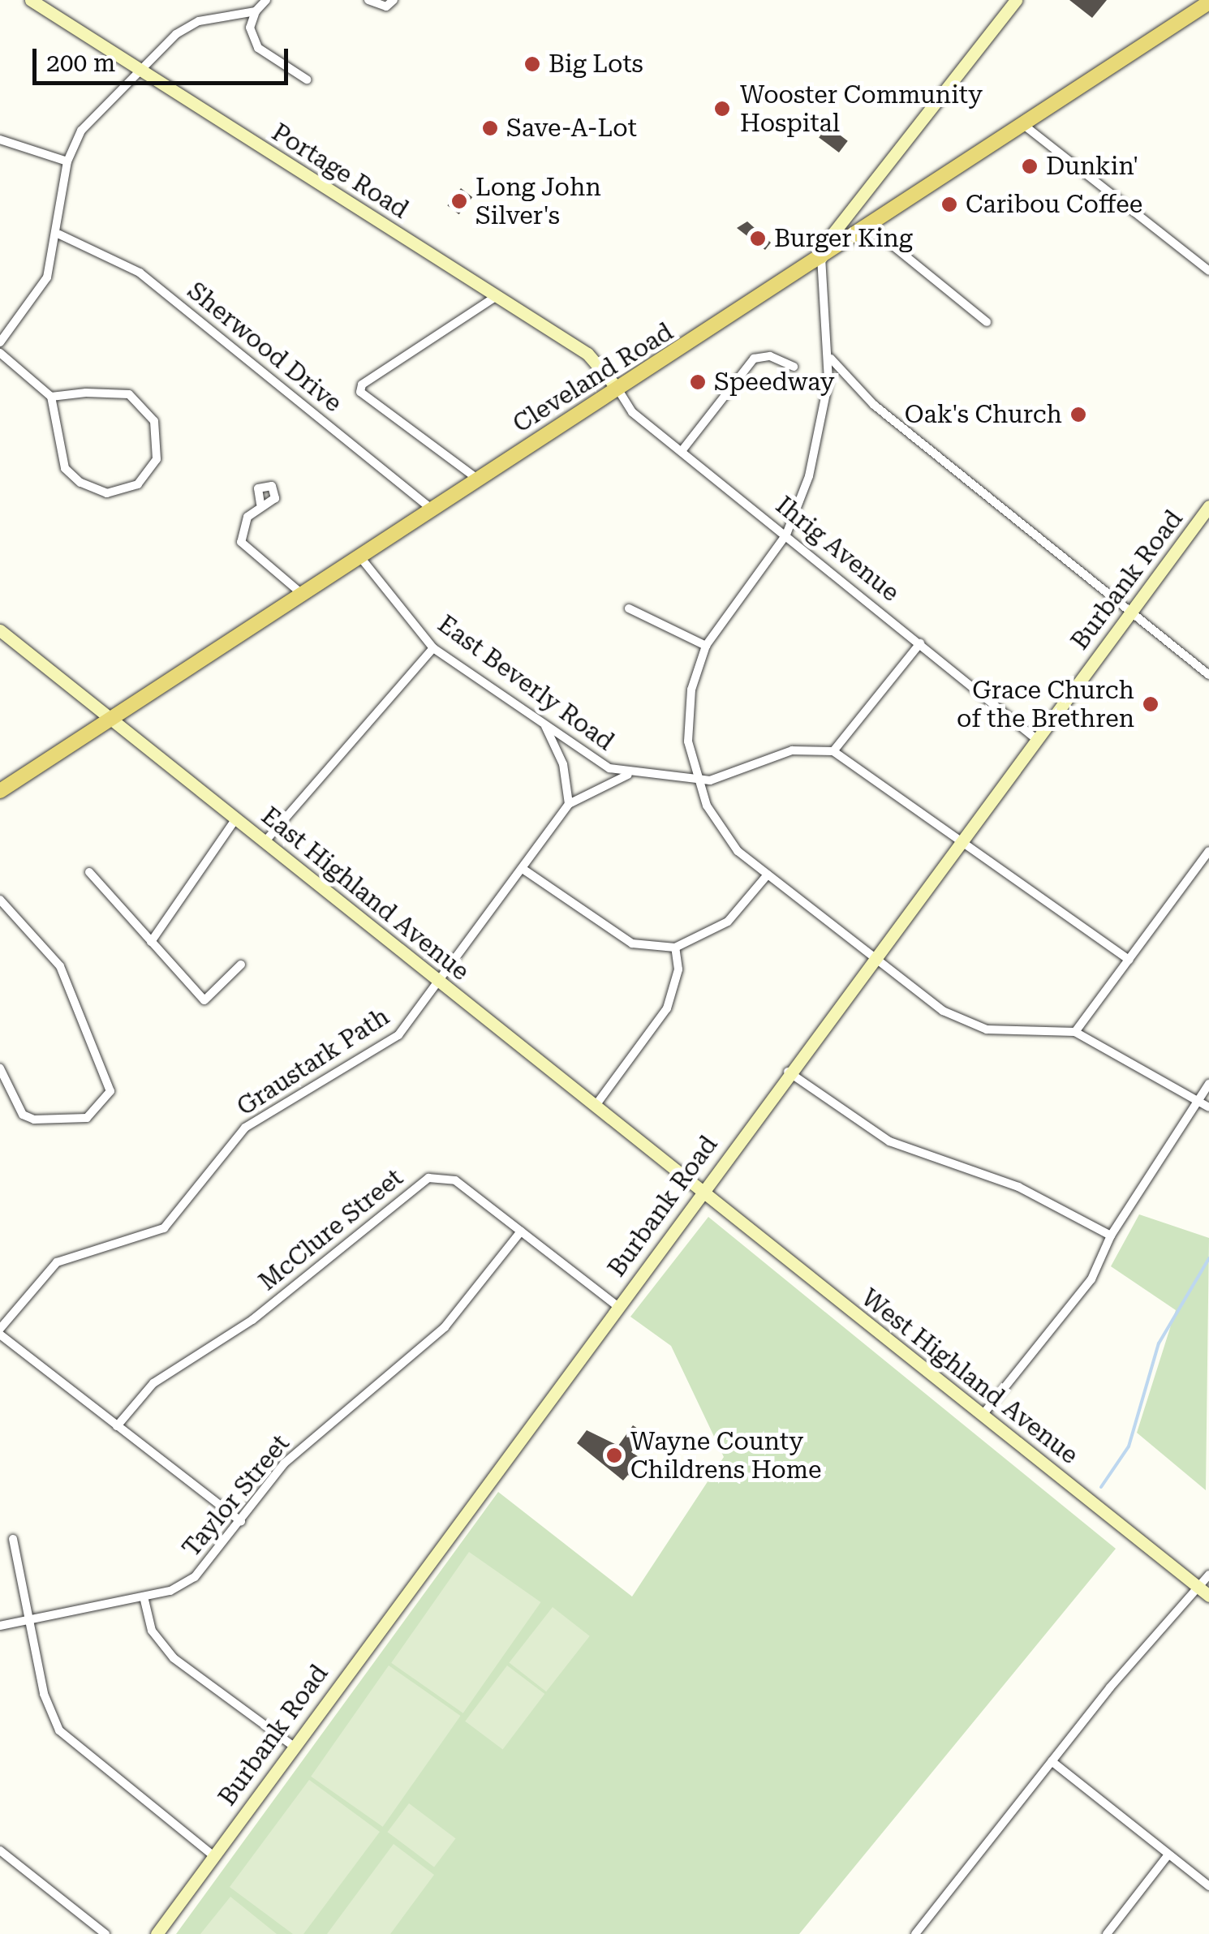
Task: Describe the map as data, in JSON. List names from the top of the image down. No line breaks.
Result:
{"streets":{"main road":["Portage Road","Cleveland Road","Burbank Road","East Highland Avenue","West Highland Avenue"],"street":["Sherwood Drive","Ihrig Avenue","East Beverly Road","Graustark Path","McClure Street","Taylor Street"]},"crossings":[["Portage Road","Cleveland Road"],["Portage Road","Ihrig Avenue"],["Sherwood Drive","Cleveland Road"],["Cleveland Road","Ihrig Avenue"],["Cleveland Road","East Beverly Road"],["Cleveland Road","East Highland Avenue"],["Ihrig Avenue","Burbank Road"],["Burbank Road","East Highland Avenue"],["Burbank Road","McClure Street"],["Burbank Road","West Highland Avenue"],["East Beverly Road","Graustark Path"],["East Highland Avenue","Graustark Path"],["East Highland Avenue","West Highland Avenue"],["McClure Street","Taylor Street"]],"places":["Big Lots","Wooster Community Hospital","Save-A-Lot","Dunkin'","Long John Silver's","Caribou Coffee","Burger King","Speedway","Oak's Church","Grace Church of the Brethren","Wayne County Childrens Home"],"scale_bar":"200 m"}
